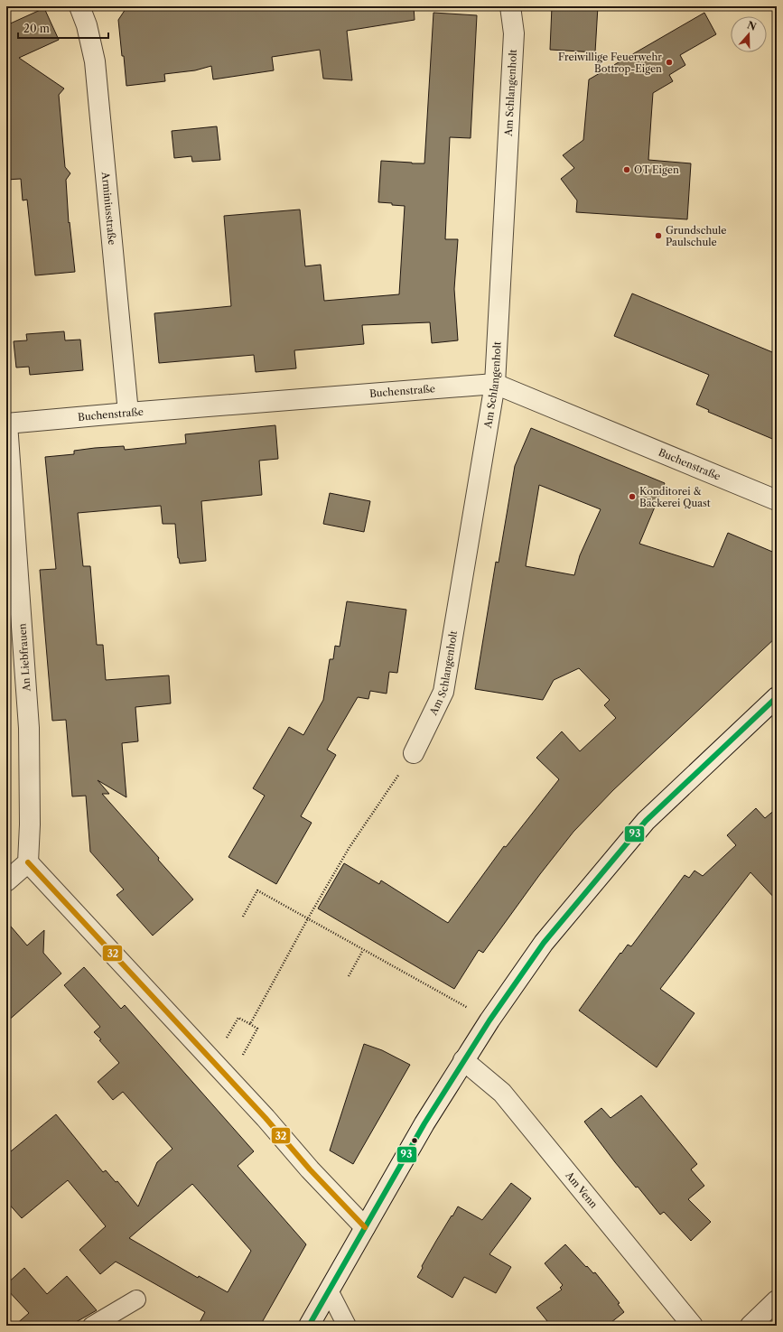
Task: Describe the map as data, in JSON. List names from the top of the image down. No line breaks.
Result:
{"streets":{"street":["Am Schlangenholt","Arminiusstraße","Buchenstraße","An Liebfrauen","Am Venn"]},"crossings":[["Am Schlangenholt","Buchenstraße"],["Arminiusstraße","Buchenstraße"],["Buchenstraße","An Liebfrauen"]],"places":["Freiwillige Feuerwehr Bottrop-Eigen","OT Eigen","Grundschule Paulschule","Konditorei & Bäckerei Quast"],"lines":["transit line 93","transit line 32"],"scale_bar":"20 m","north":"top"}
